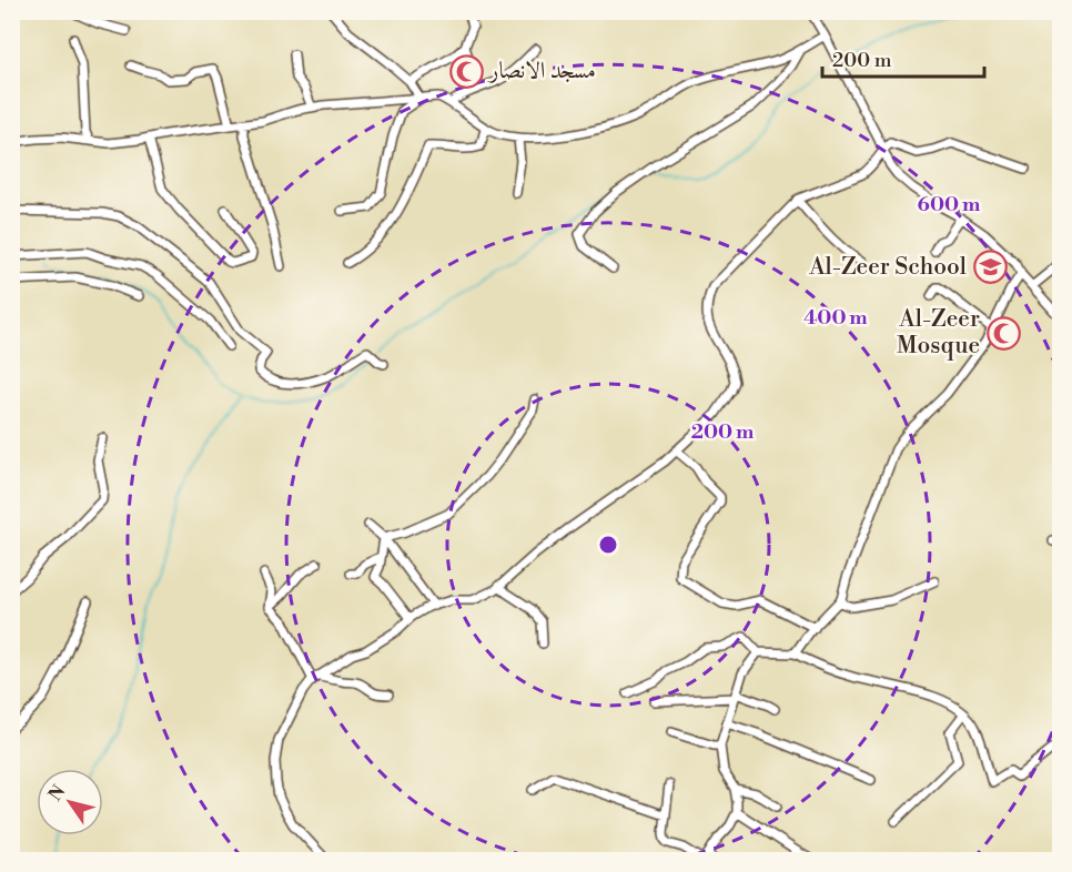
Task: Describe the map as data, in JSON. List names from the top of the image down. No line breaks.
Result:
{"places":{"mosque":["مسجد الانصار","Al-Zeer Mosque"],"school or university":["Al-Zeer School"]},"scale_bar":"200 m","north":"top left","rings":["600 m","400 m","200 m"]}
